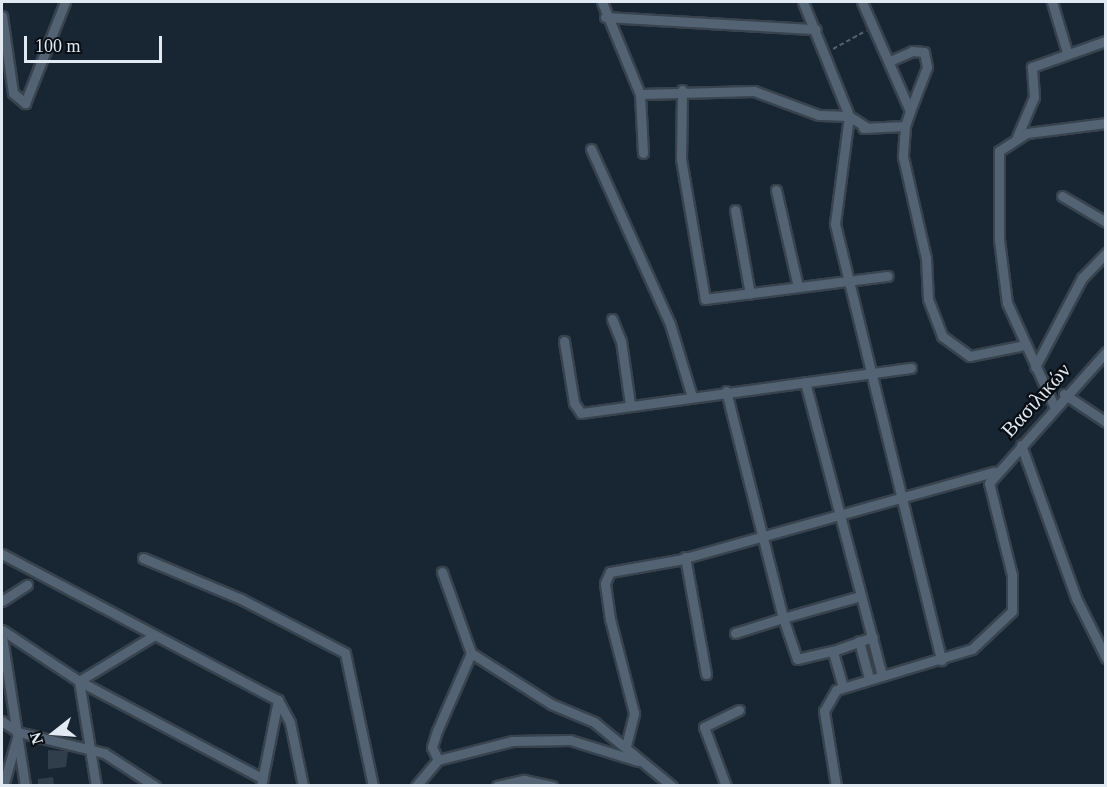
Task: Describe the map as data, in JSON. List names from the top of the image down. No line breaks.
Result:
{"streets":{"street":["Βασιλικών"]},"scale_bar":"100 m","north":"left"}
